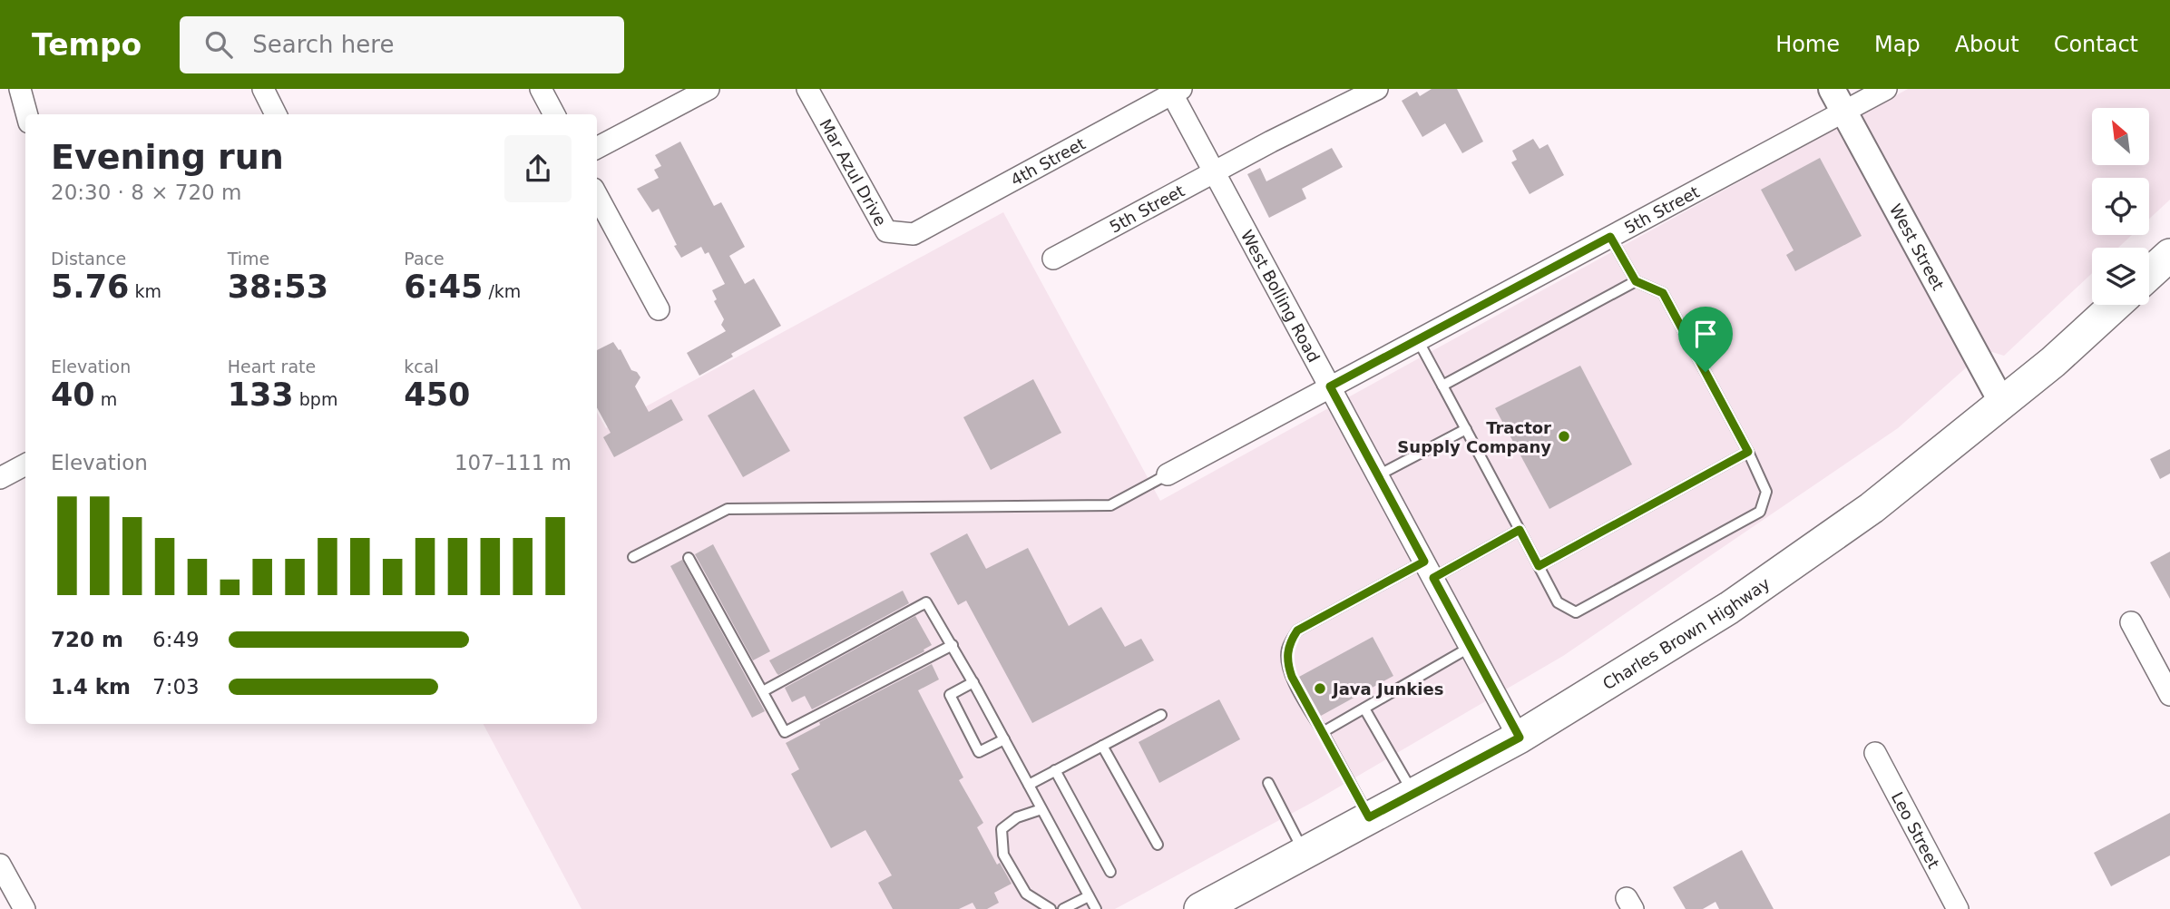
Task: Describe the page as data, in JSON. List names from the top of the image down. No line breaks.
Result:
{"streets":{"main road":["Charles Brown Highway"],"street":["4th Street","Mar Azul Drive","5th Street","West Street","West Bolling Road","Leo Street"]},"crossings":[["4th Street","Mar Azul Drive"],["4th Street","West Bolling Road"],["5th Street","West Street"],["5th Street","West Bolling Road"],["West Street","Charles Brown Highway"],["West Bolling Road","Charles Brown Highway"]],"places":["Tractor Supply Company","Java Junkies"],"north":"top left","page":{"header":"Tempo","search":"Search here","nav":["Home","Map","About","Contact"],"heading":["Evening run","20:30 · 8 × 720 m"],"stats":[["Distance","5.76 km"],["Time","38:53"],["Pace","6:45 /km"],["Elevation","40 m"],["Heart rate","133 bpm"],["kcal","450"]],"chart":["Elevation","107–111 m"],"list":[{"name":"720 m","note":"6:49"},{"name":"1.4 km","note":"7:03"}]}}
